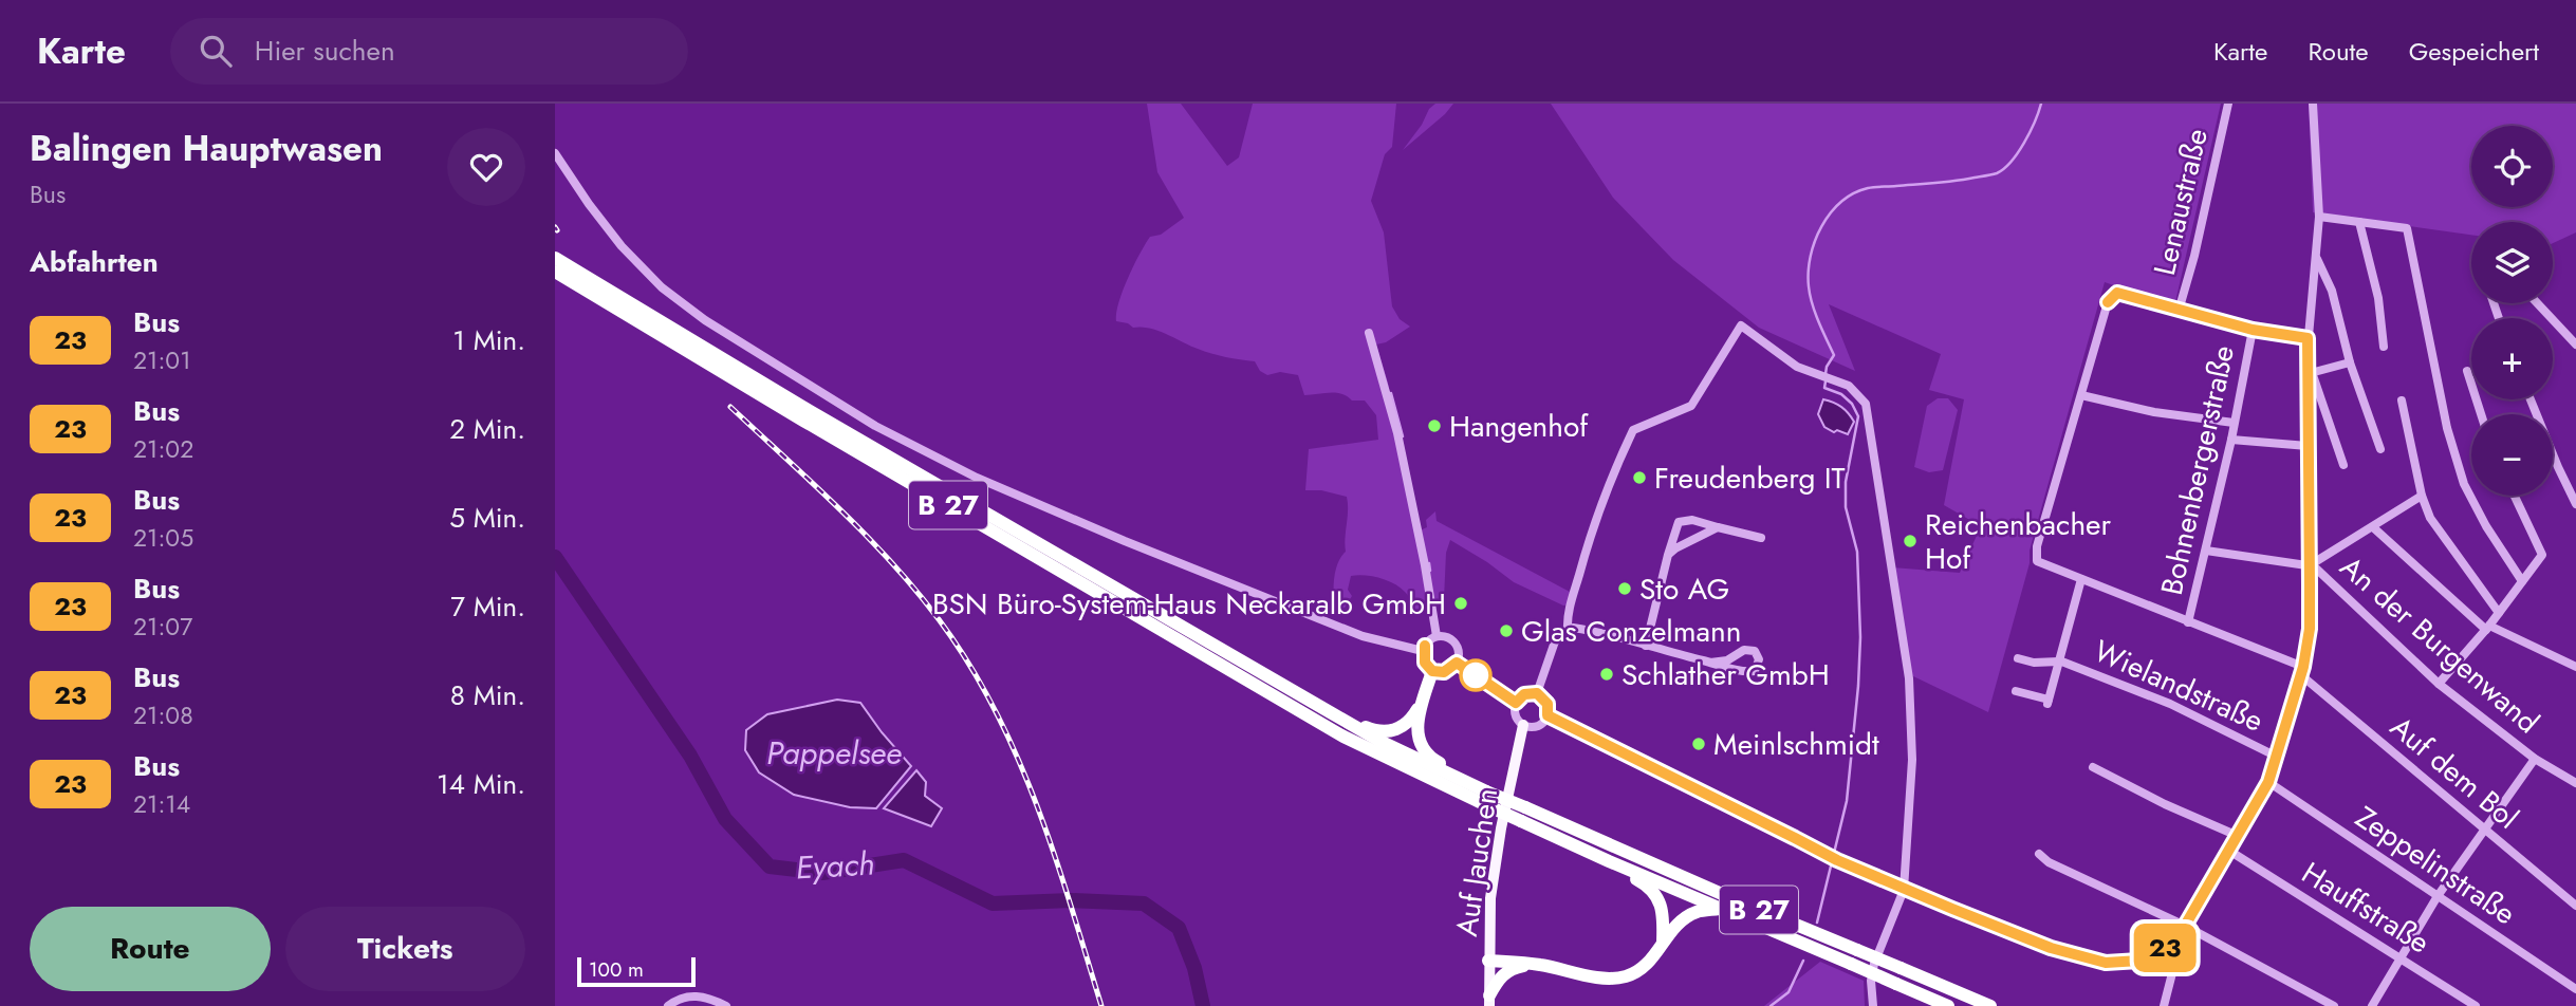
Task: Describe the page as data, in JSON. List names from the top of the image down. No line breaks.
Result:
{"streets":{"highway":["B 27"],"main road":["Auf Jauchen"],"street":["Lenaustraße","Bohnenbergerstraße","An der Burgenwand","Wielandstraße","Auf dem Bol","Zeppelinstraße","Hauffstraße"]},"crossings":[["Bohnenbergerstraße","Auf dem Bol"]],"water":["Pappelsee","Eyach"],"places":["Hangenhof","Freudenberg IT","Reichenbacher Hof","Sto AG","BSN Büro-System-Haus Neckaralb GmbH","Glas Conzelmann","Schlather GmbH","Meinlschmidt"],"lines":["bus line 23"],"scale_bar":"100 m","page":{"header":"Karte","search":"Hier suchen","nav":["Karte","Route","Gespeichert"],"heading":[["Balingen Hauptwasen","Bus"],"Abfahrten"],"on_map":"23","map_buttons":["+","−"],"list":[{"mark":"23","name":"Bus","note":"21:01","value":"1 Min."},{"mark":"23","name":"Bus","note":"21:02","value":"2 Min."},{"mark":"23","name":"Bus","note":"21:05","value":"5 Min."},{"mark":"23","name":"Bus","note":"21:07","value":"7 Min."},{"mark":"23","name":"Bus","note":"21:08","value":"8 Min."},{"mark":"23","name":"Bus","note":"21:14","value":"14 Min."}],"buttons":["Route","Tickets"],"scale":"100 m"}}
